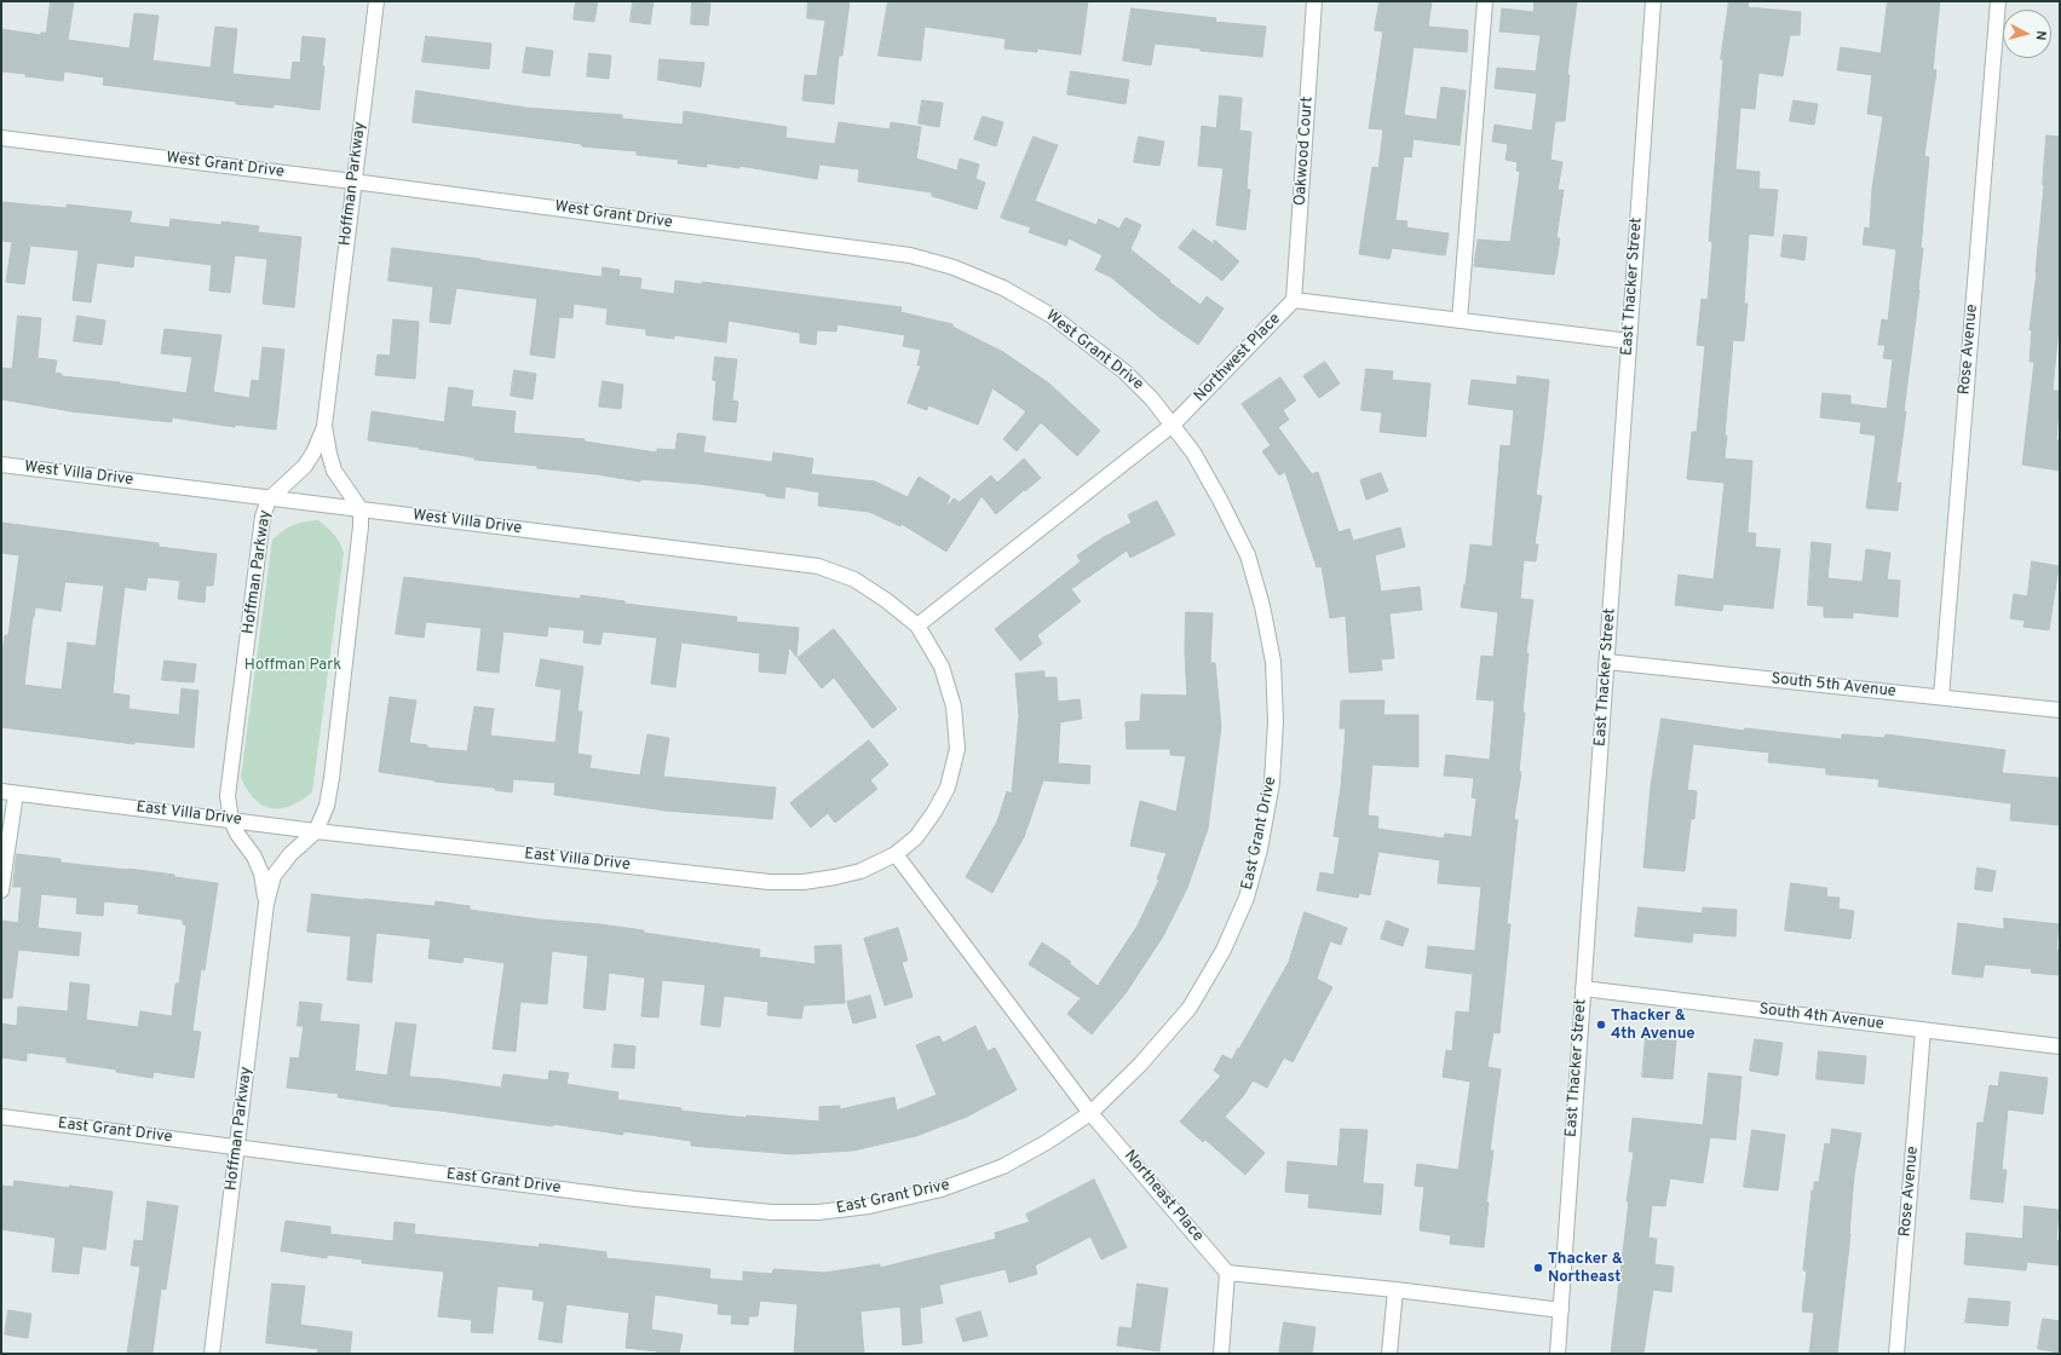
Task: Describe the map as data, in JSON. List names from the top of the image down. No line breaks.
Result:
{"streets":{"street":["Oakwood Court","West Grant Drive","Hoffman Parkway","East Thacker Street","Rose Avenue","Northwest Place","West Villa Drive","South 5th Avenue","East Villa Drive","East Grant Drive","South 4th Avenue","Northeast Place"]},"crossings":[["Oakwood Court","Northwest Place"],["West Grant Drive","Hoffman Parkway"],["West Grant Drive","Northwest Place"],["West Grant Drive","East Grant Drive"],["Hoffman Parkway","West Villa Drive"],["Hoffman Parkway","East Villa Drive"],["Hoffman Parkway","East Grant Drive"],["East Thacker Street","Northwest Place"],["East Thacker Street","South 5th Avenue"],["East Thacker Street","South 4th Avenue"],["Rose Avenue","South 5th Avenue"],["Rose Avenue","South 4th Avenue"],["Northwest Place","West Villa Drive"],["Northwest Place","East Villa Drive"],["Northwest Place","East Grant Drive"],["West Villa Drive","East Villa Drive"],["East Villa Drive","Northeast Place"],["East Grant Drive","Northeast Place"]],"parks":["Hoffman Park"],"places":["Thacker & 4th Avenue","Thacker & Northeast"],"north":"right"}
